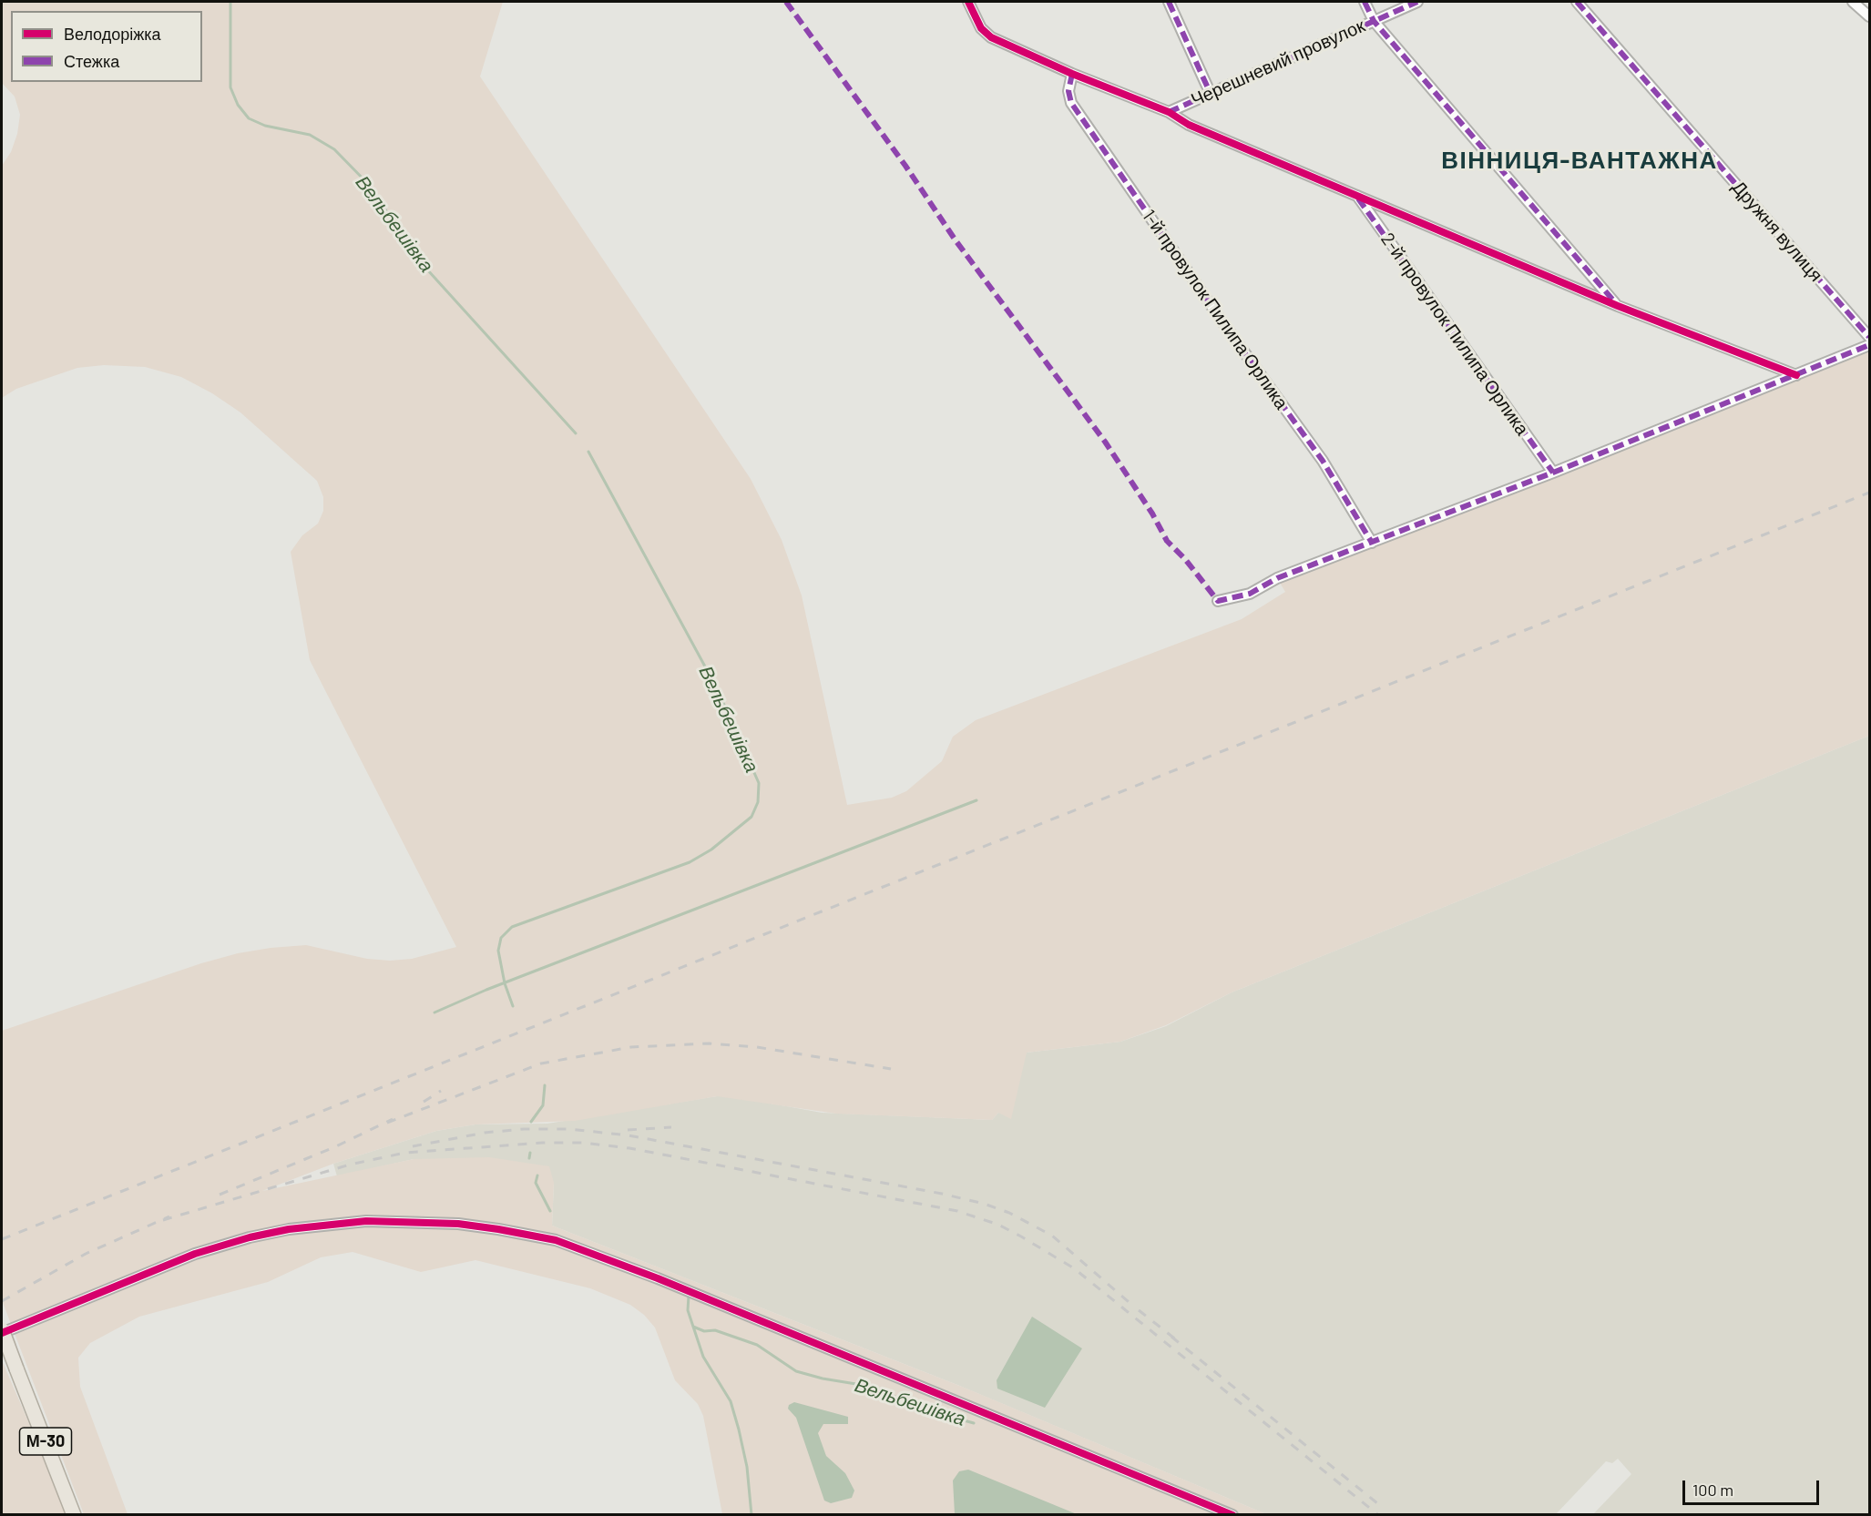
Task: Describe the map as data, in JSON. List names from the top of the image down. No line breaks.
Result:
{"streets":{"highway":["М-30"],"street":["Черешневий провулок","Дружня вулиця","1-й провулок Пилипа Орлика","2-й провулок Пилипа Орлика"]},"districts":["ВІННИЦЯ-ВАНТАЖНА"],"water":["Вельбешівка"],"legend":["Велодоріжка","Стежка"],"scale_bar":"100 m"}
